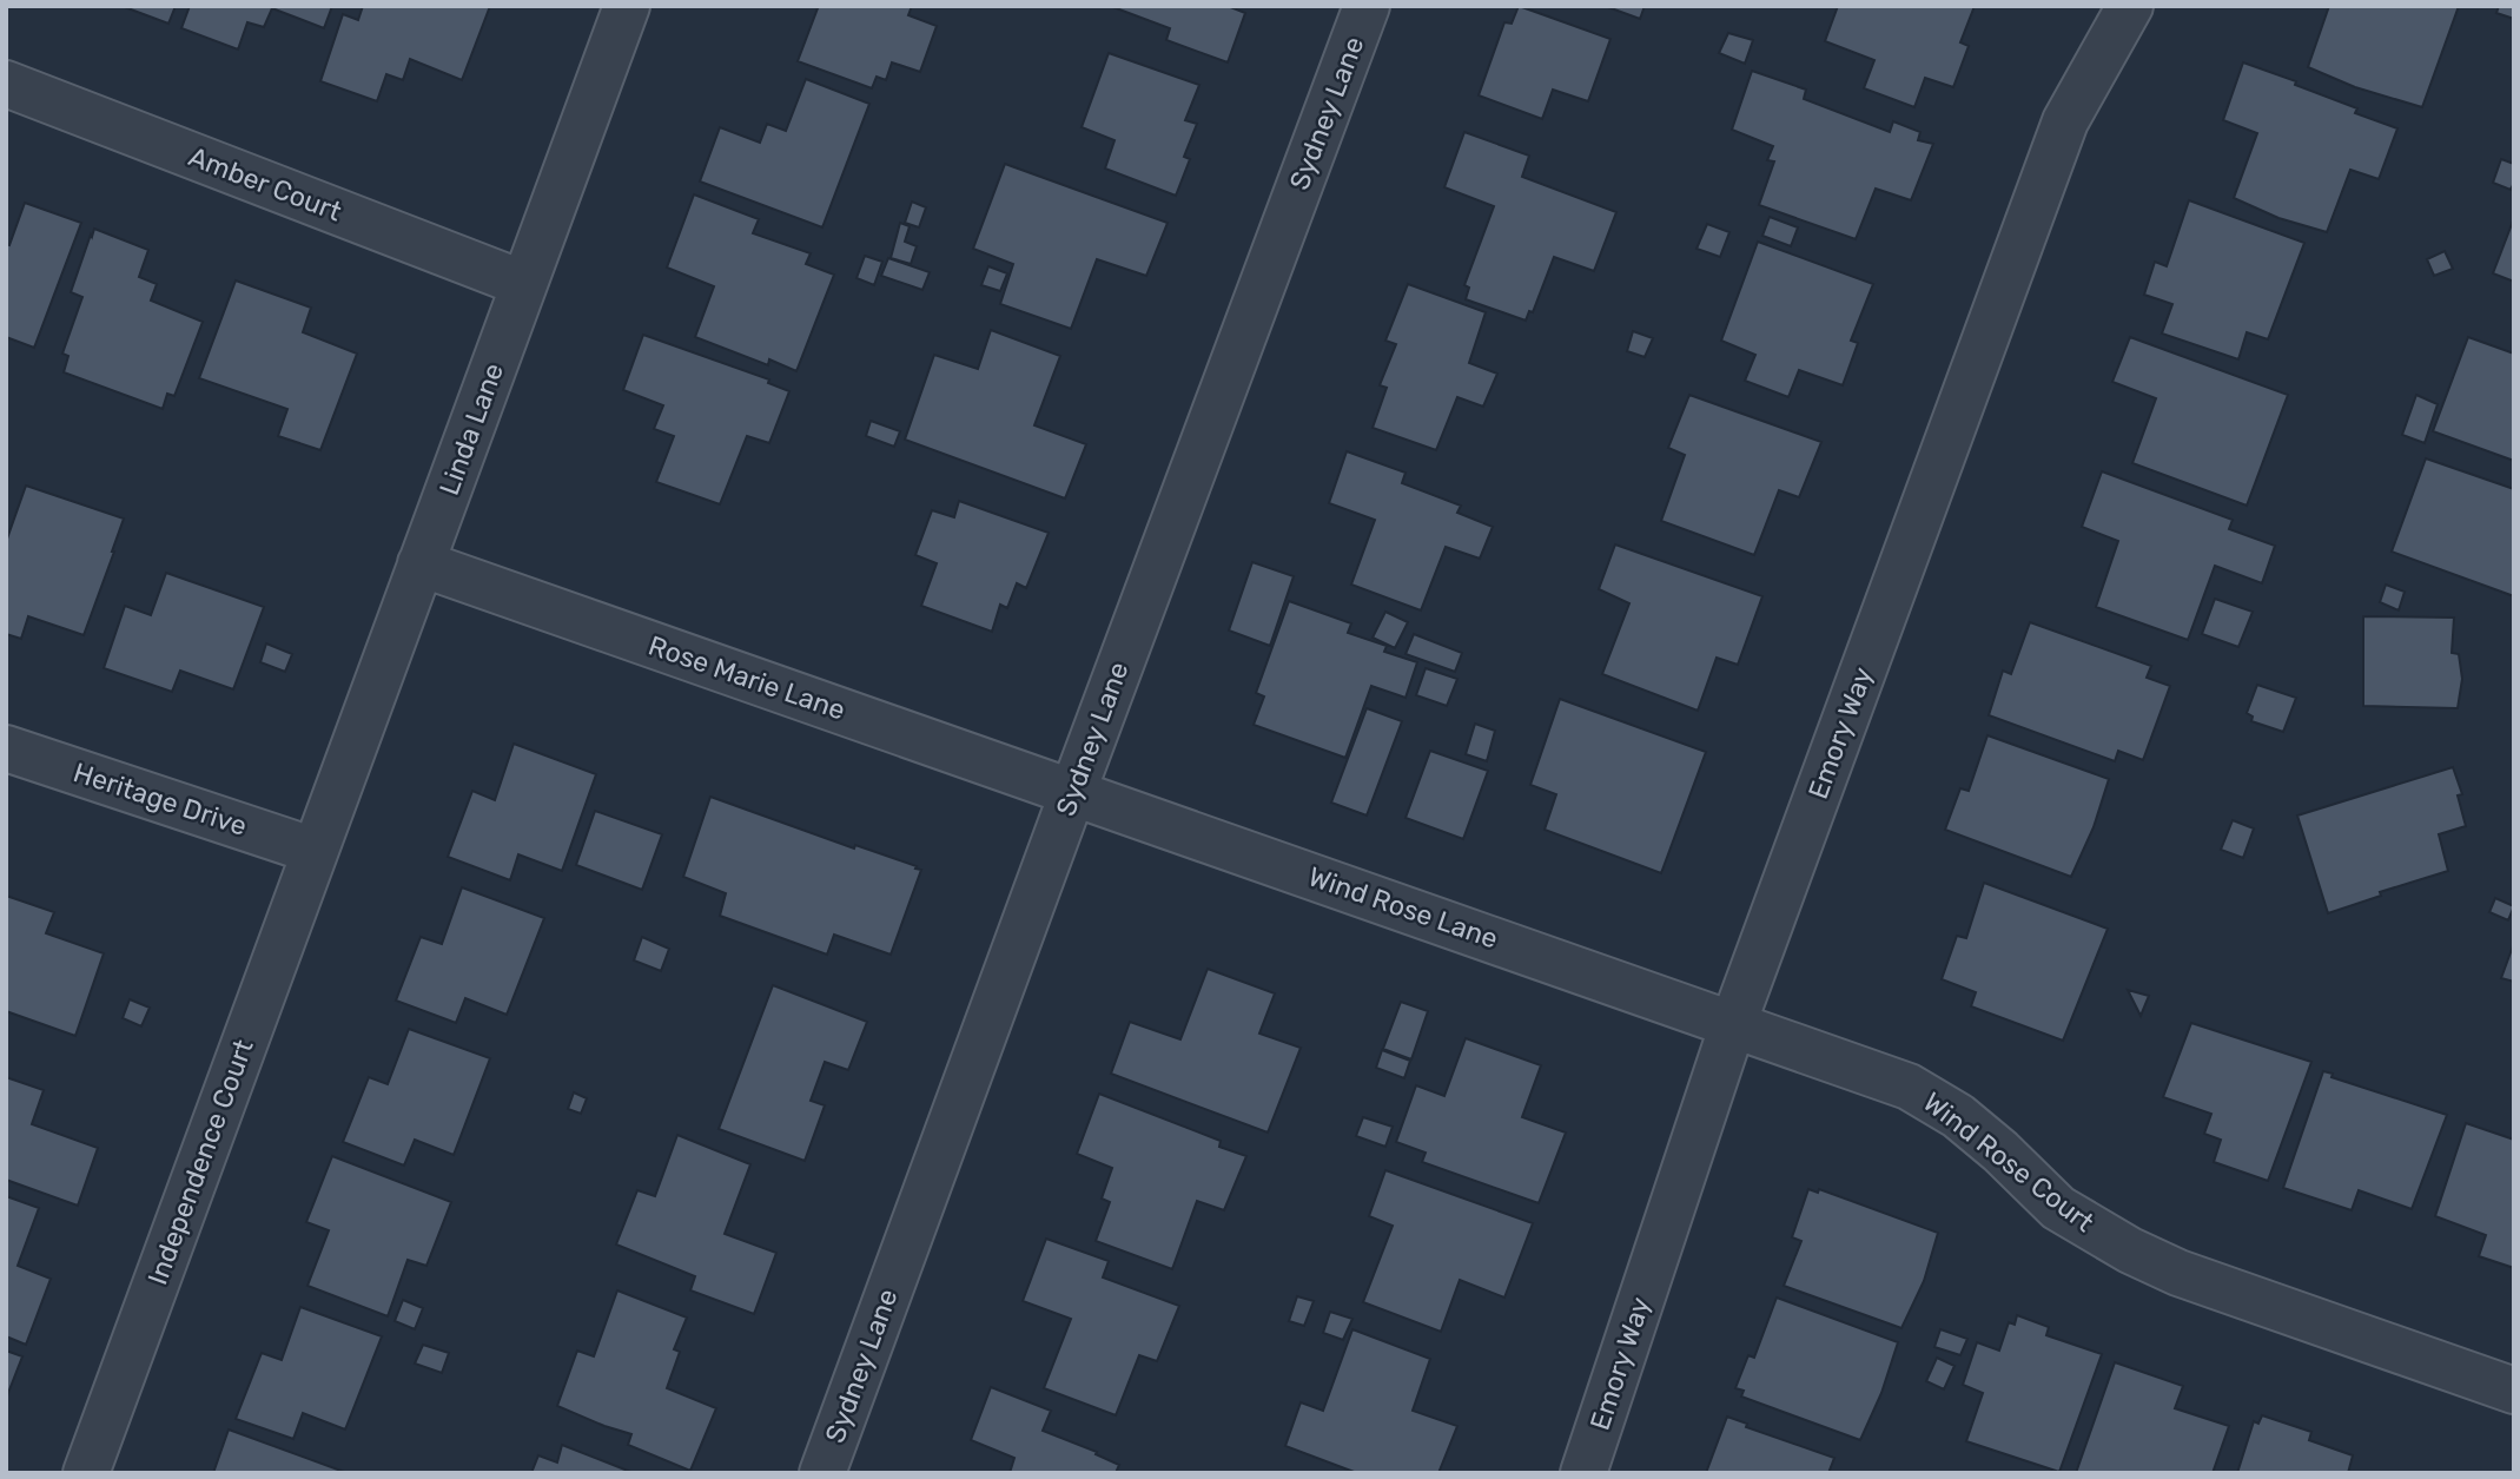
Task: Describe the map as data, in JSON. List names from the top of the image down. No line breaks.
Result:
{"streets":{"street":["Sydney Lane","Amber Court","Linda Lane","Rose Marie Lane","Emory Way","Heritage Drive","Wind Rose Lane","Independence Court","Wind Rose Court"]},"crossings":[["Sydney Lane","Rose Marie Lane"],["Sydney Lane","Wind Rose Lane"],["Amber Court","Linda Lane"],["Linda Lane","Rose Marie Lane"],["Linda Lane","Heritage Drive"],["Linda Lane","Independence Court"],["Rose Marie Lane","Wind Rose Lane"],["Emory Way","Wind Rose Lane"],["Emory Way","Wind Rose Court"],["Heritage Drive","Independence Court"],["Wind Rose Lane","Wind Rose Court"]]}
